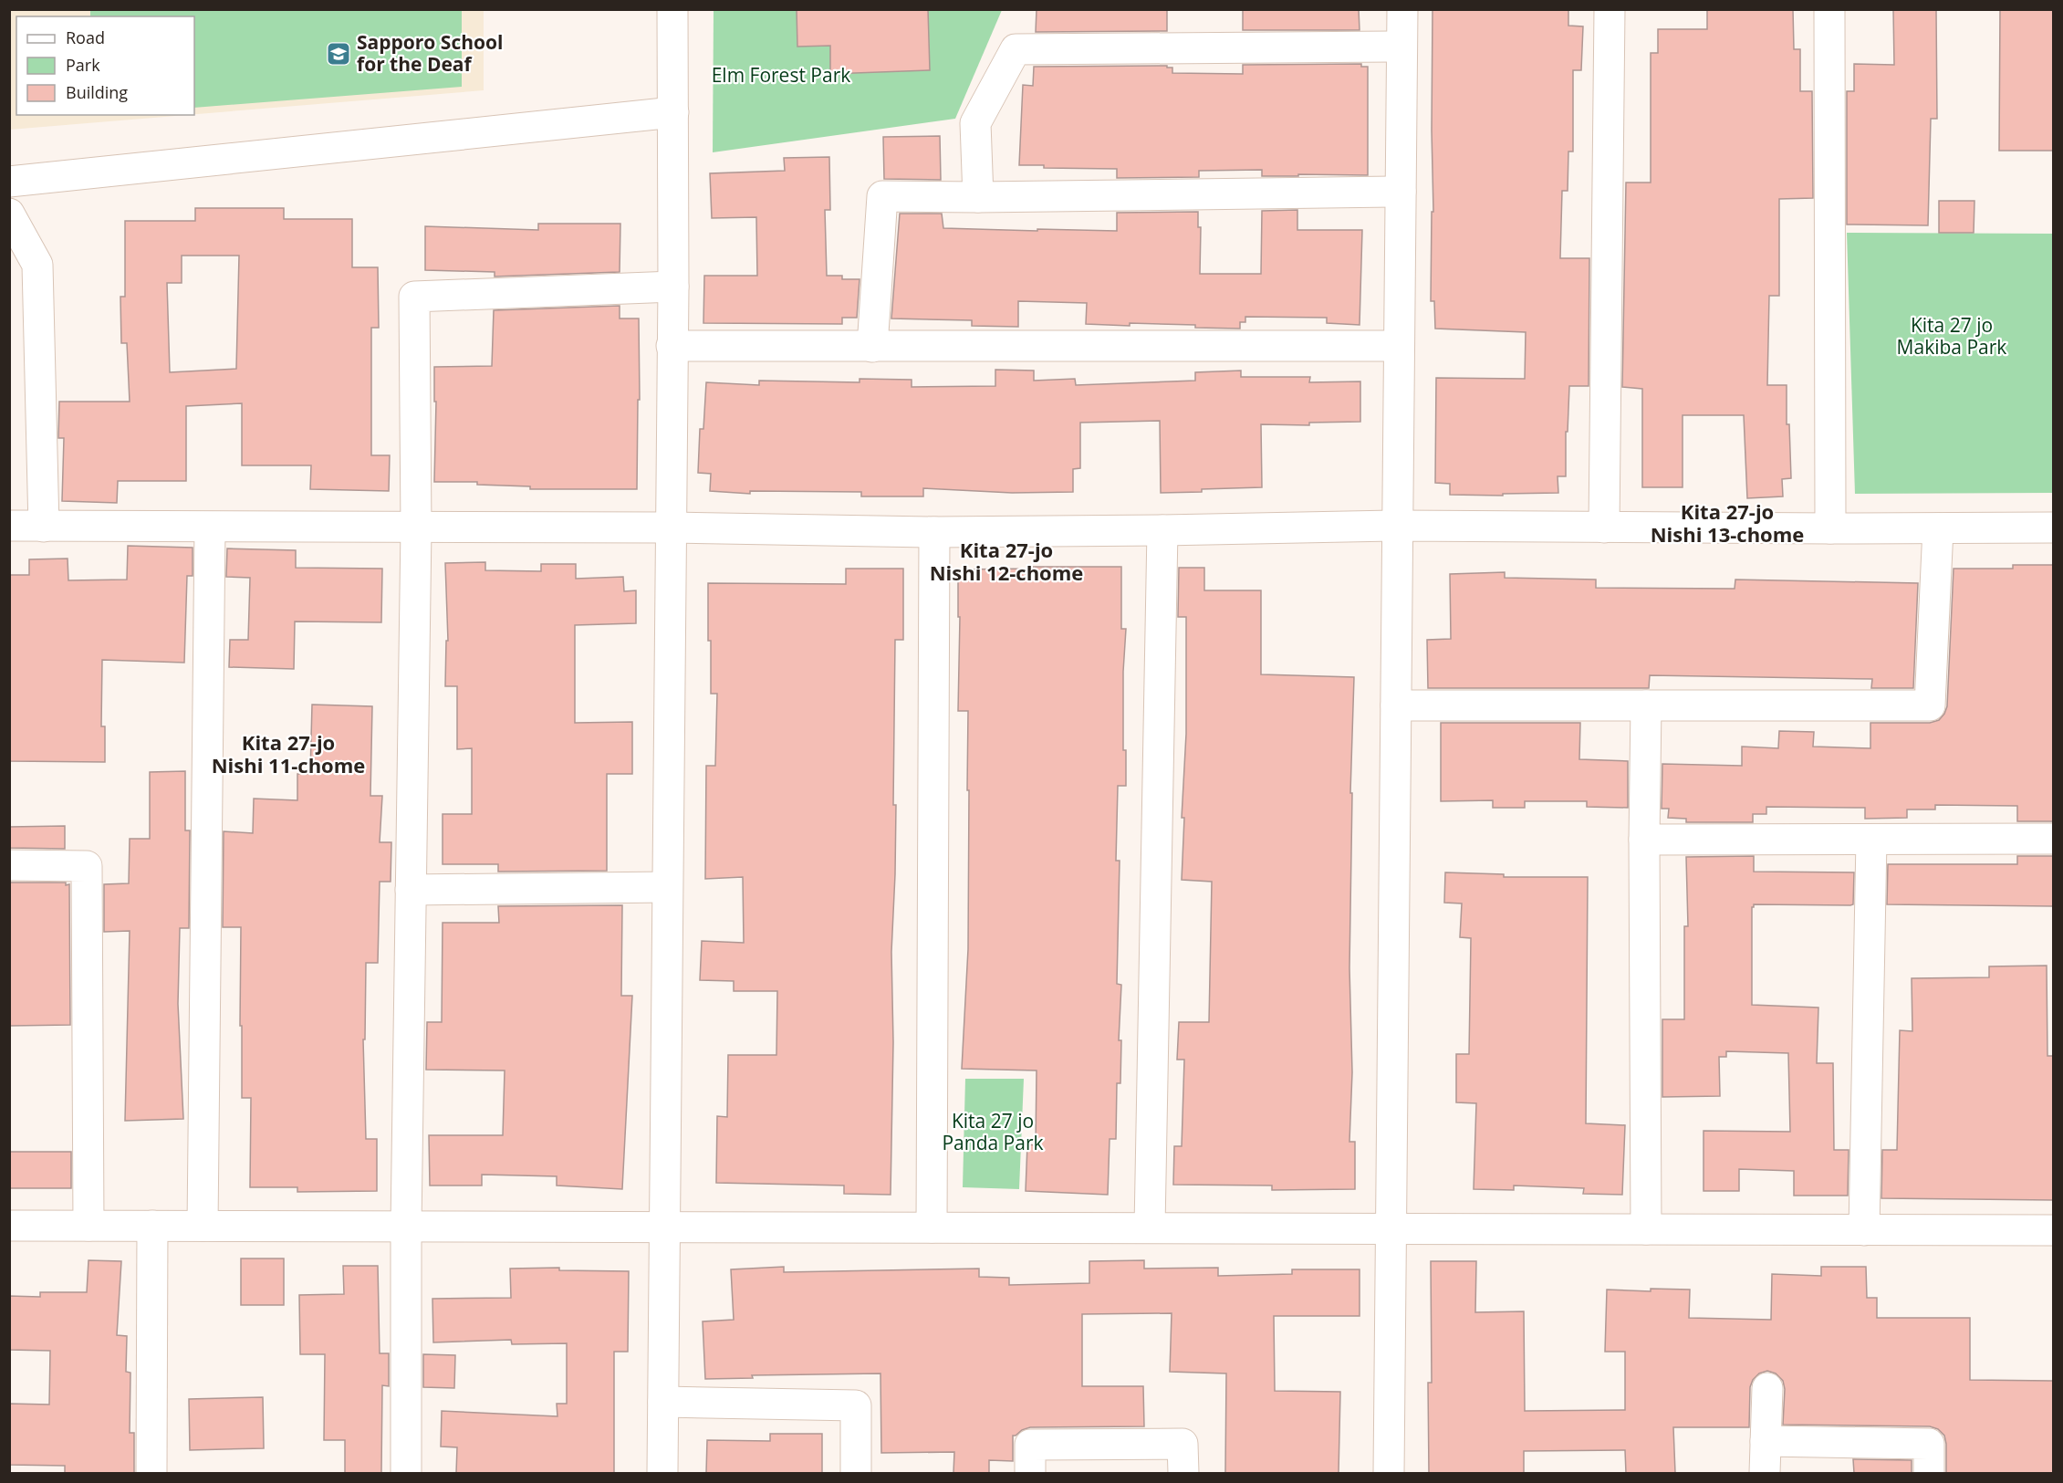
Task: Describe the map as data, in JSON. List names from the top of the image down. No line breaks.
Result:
{"districts":["Kita 27-jo Nishi 13-chome","Kita 27-jo Nishi 12-chome","Kita 27-jo Nishi 11-chome"],"parks":["Elm Forest Park","Kita 27 jo Makiba Park","Kita 27 jo Panda Park"],"places":{"school or university":["Sapporo School for the Deaf"]},"legend":["Road","Park","Building"]}
